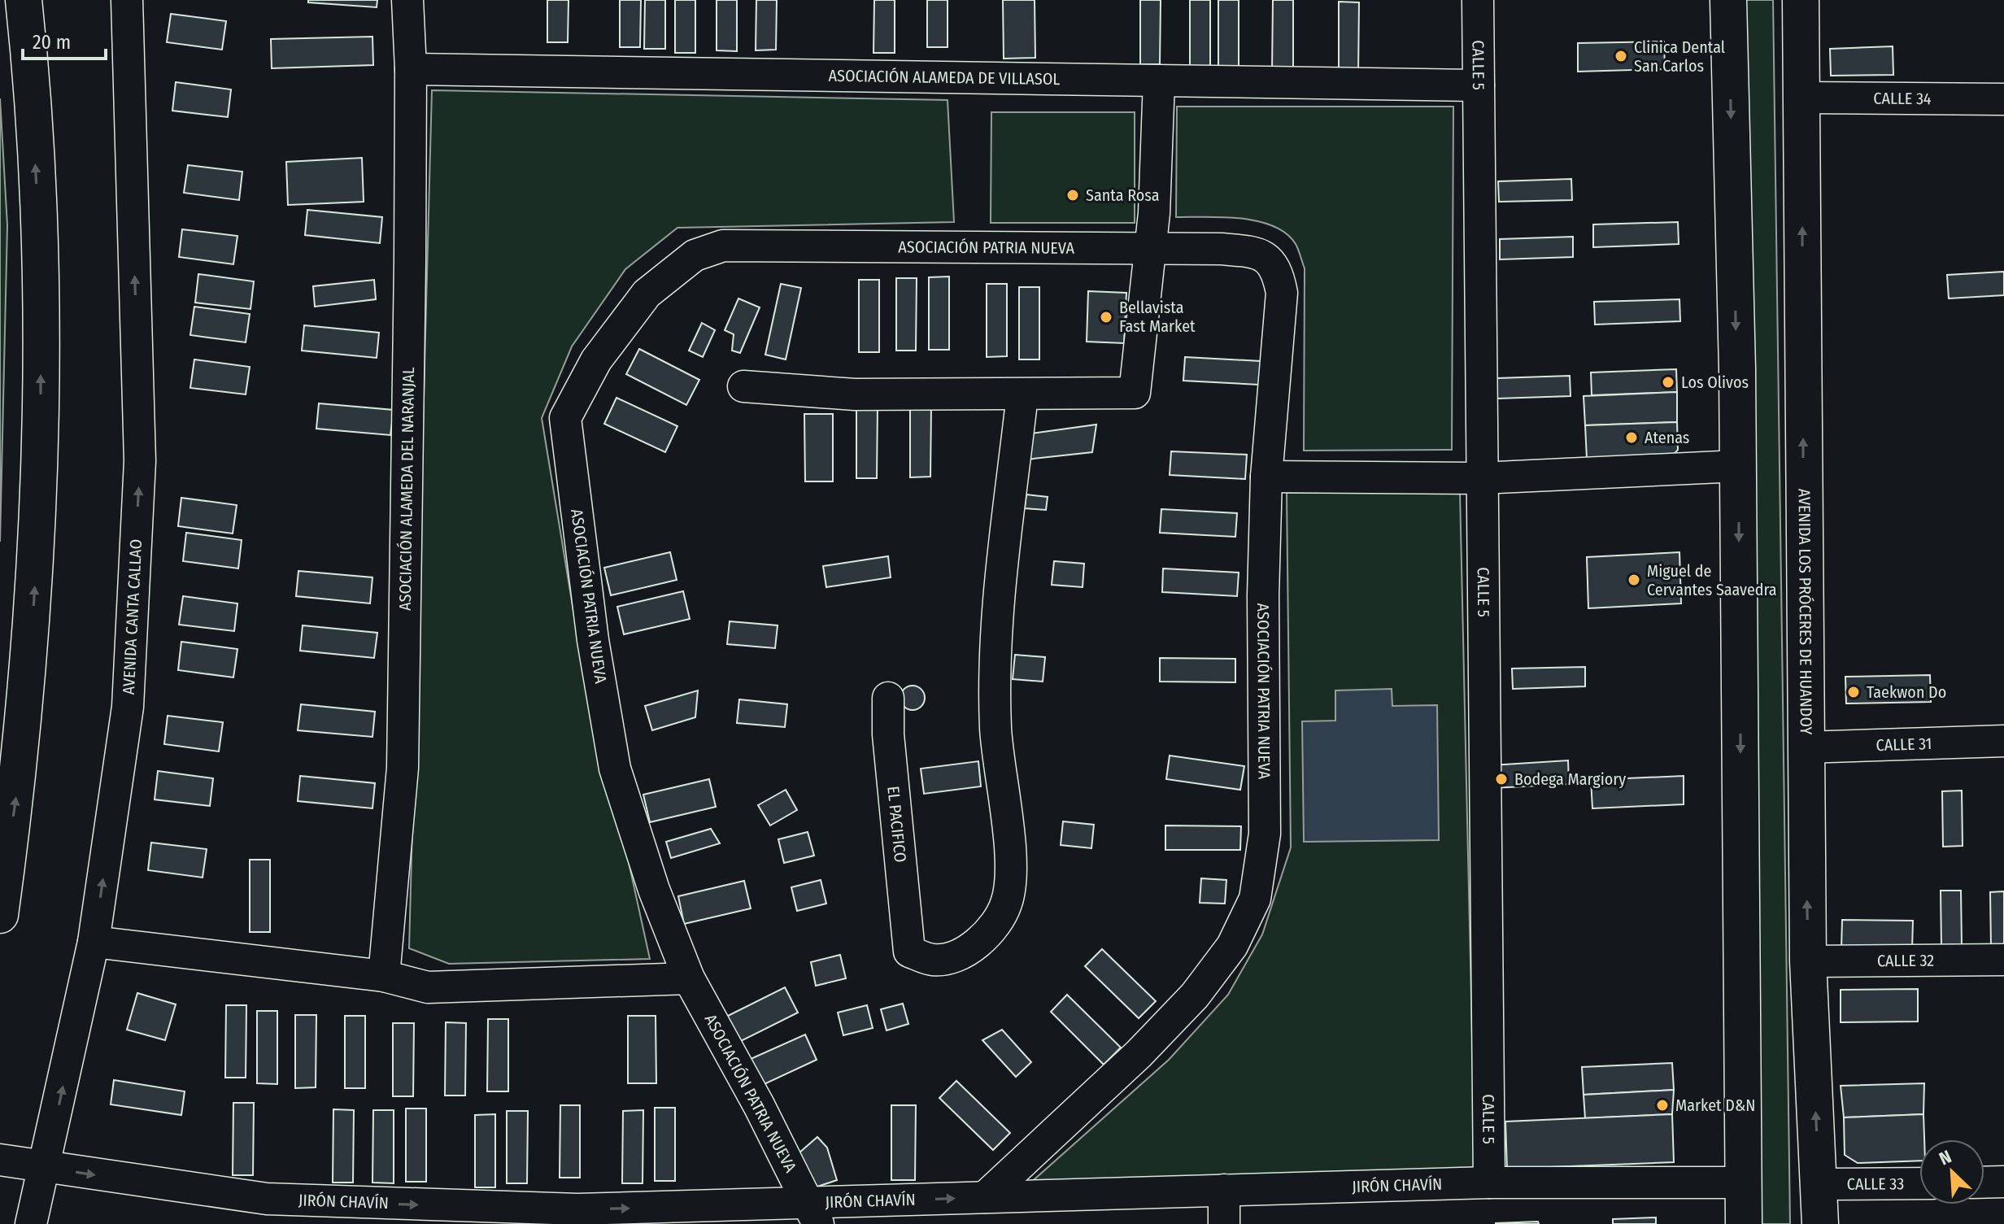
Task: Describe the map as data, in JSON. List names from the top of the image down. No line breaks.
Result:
{"streets":{"main road":["AVENIDA LOS PRÓCERES DE HUANDOY"],"street":["CALLE 5","ASOCIACIÓN ALAMEDA DE VILLASOL","CALLE 34","ASOCIACIÓN PATRIA NUEVA","ASOCIACIÓN ALAMEDA DEL NARANJAL","AVENIDA CANTA CALLAO","CALLE 31","EL PACIFICO","CALLE 32","CALLE 33","JIRÓN CHAVÍN"]},"crossings":[["CALLE 5","ASOCIACIÓN ALAMEDA DE VILLASOL"],["CALLE 5","JIRÓN CHAVÍN"],["ASOCIACIÓN ALAMEDA DE VILLASOL","ASOCIACIÓN ALAMEDA DEL NARANJAL"],["CALLE 34","AVENIDA LOS PRÓCERES DE HUANDOY"],["ASOCIACIÓN PATRIA NUEVA","JIRÓN CHAVÍN"],["AVENIDA LOS PRÓCERES DE HUANDOY","CALLE 31"],["AVENIDA LOS PRÓCERES DE HUANDOY","CALLE 32"],["AVENIDA LOS PRÓCERES DE HUANDOY","CALLE 33"],["AVENIDA CANTA CALLAO","JIRÓN CHAVÍN"]],"one_way":["AVENIDA CANTA CALLAO"],"places":["Clinica Dental San Carlos","Santa Rosa","Bellavista Fast Market","Los Olivos","Atenas","Miguel de Cervantes Saavedra","Taekwon Do","Bodega Margiory","Market D&N"],"scale_bar":"20 m","north":"top left"}
